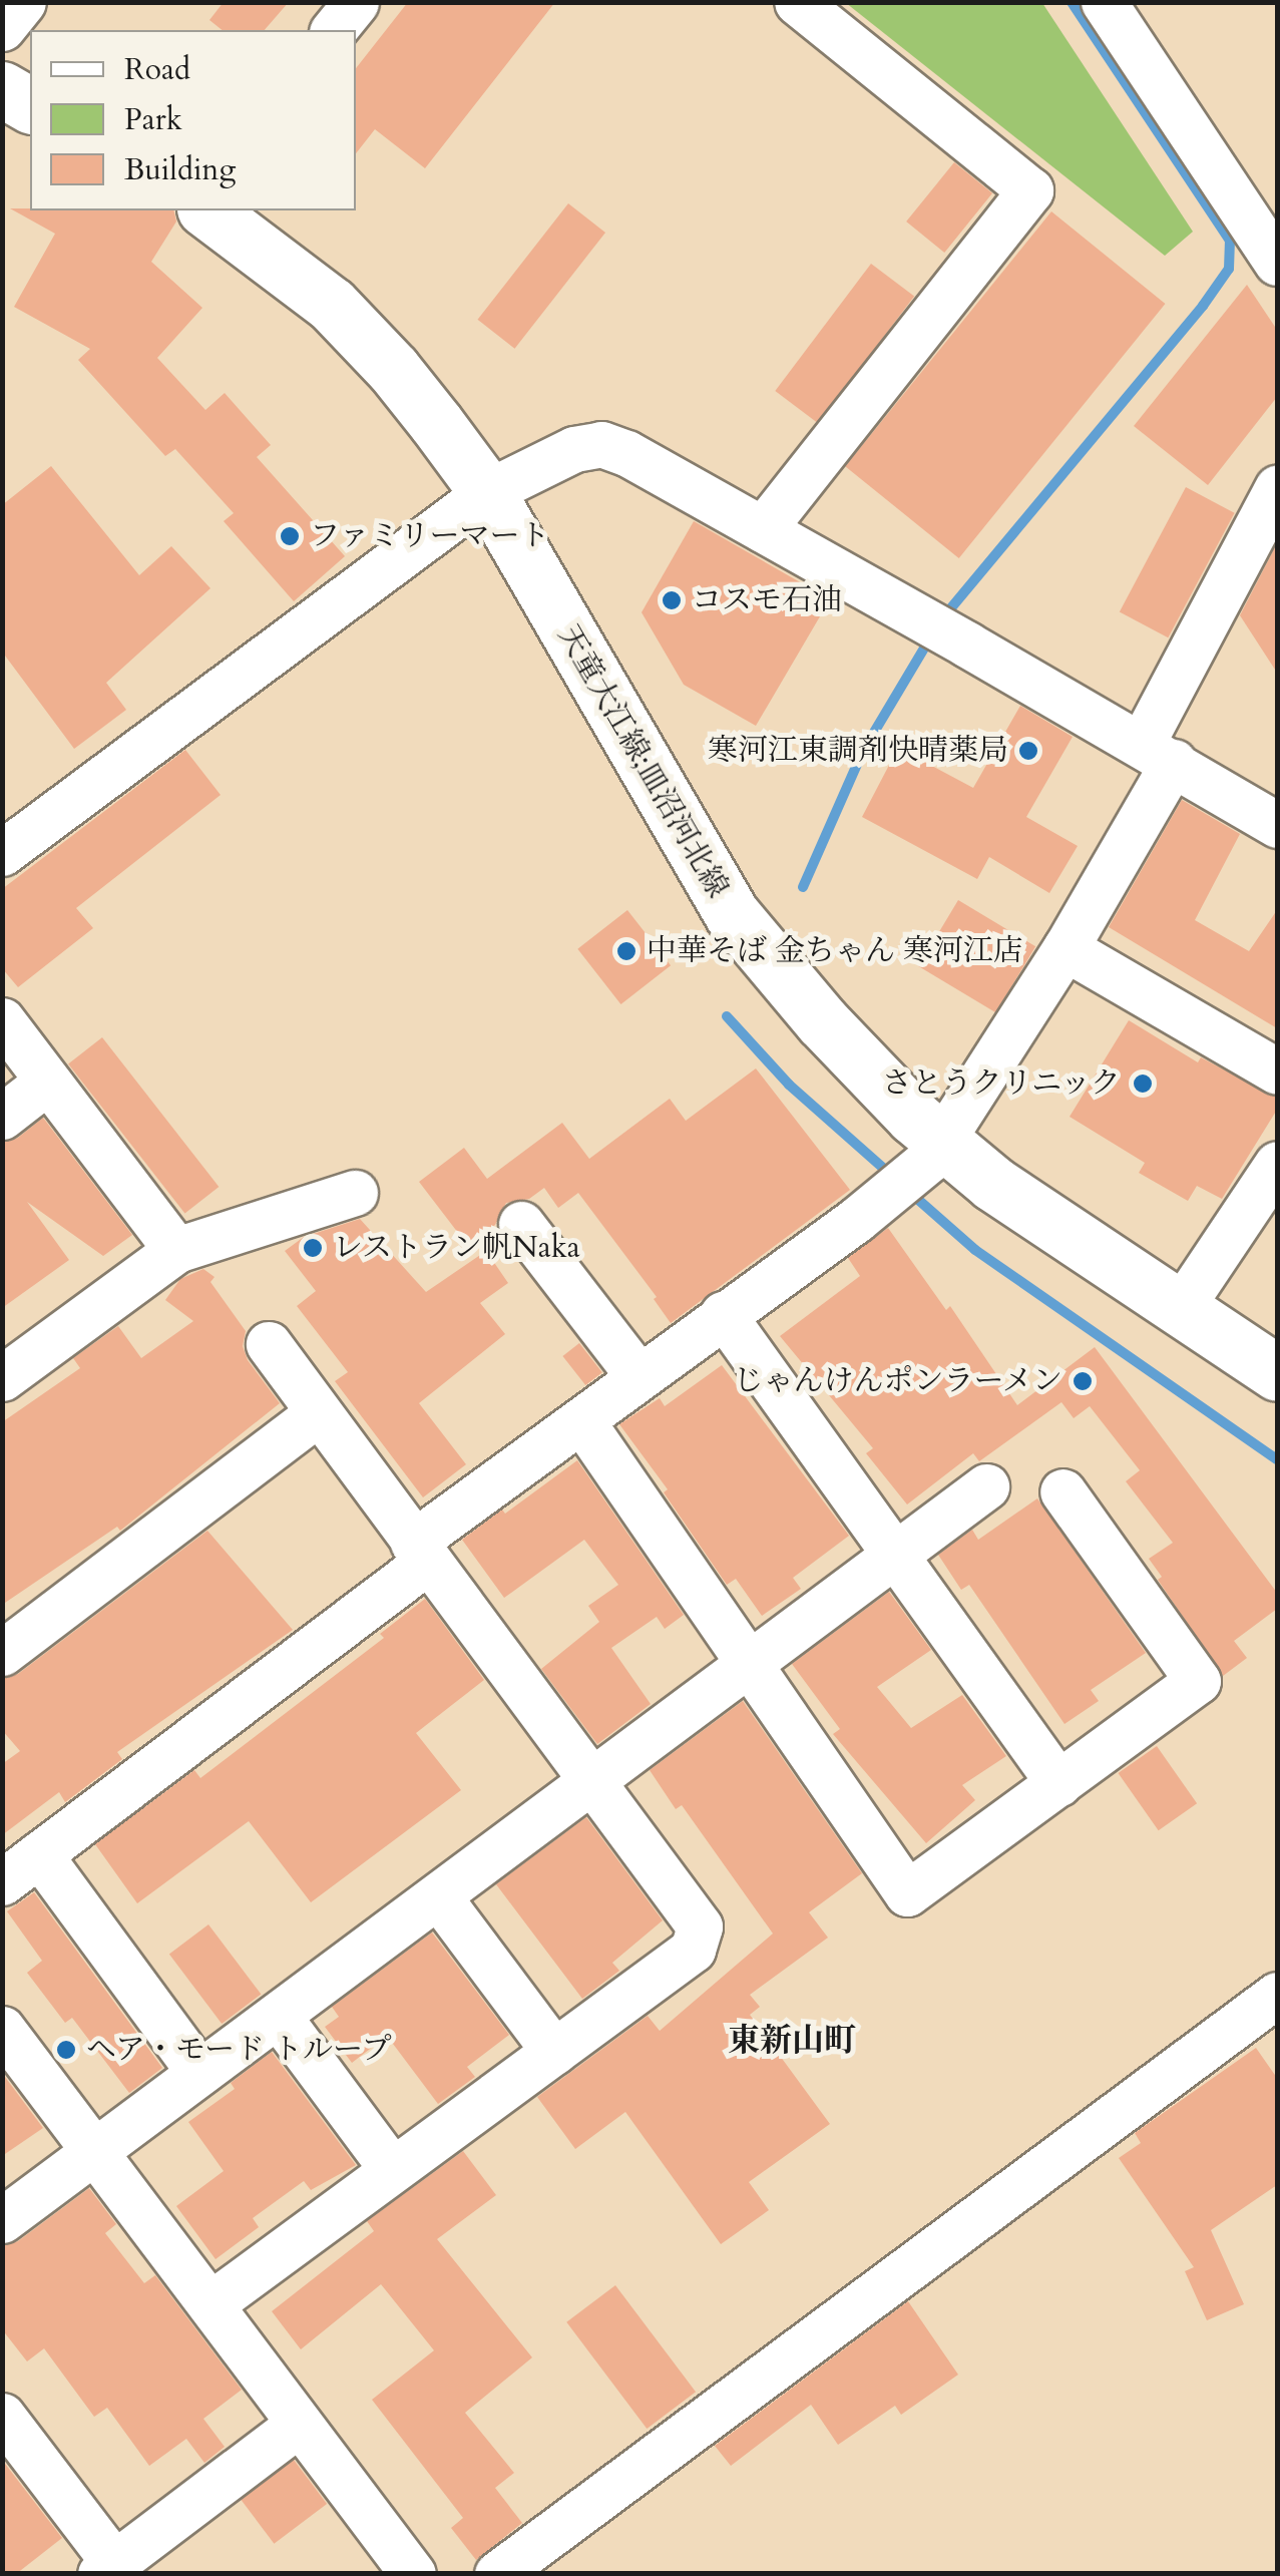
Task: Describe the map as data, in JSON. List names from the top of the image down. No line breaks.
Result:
{"streets":{"main road":["天童大江線;皿沼河北線"]},"districts":["東新山町"],"places":["ファミリーマート","コスモ石油","寒河江東調剤快晴薬局","中華そば 金ちゃん 寒河江店","さとうクリニック","レストラン帆Naka","じゃんけんポンラーメン","ヘア・モード トループ"],"legend":["Road","Park","Building"]}
